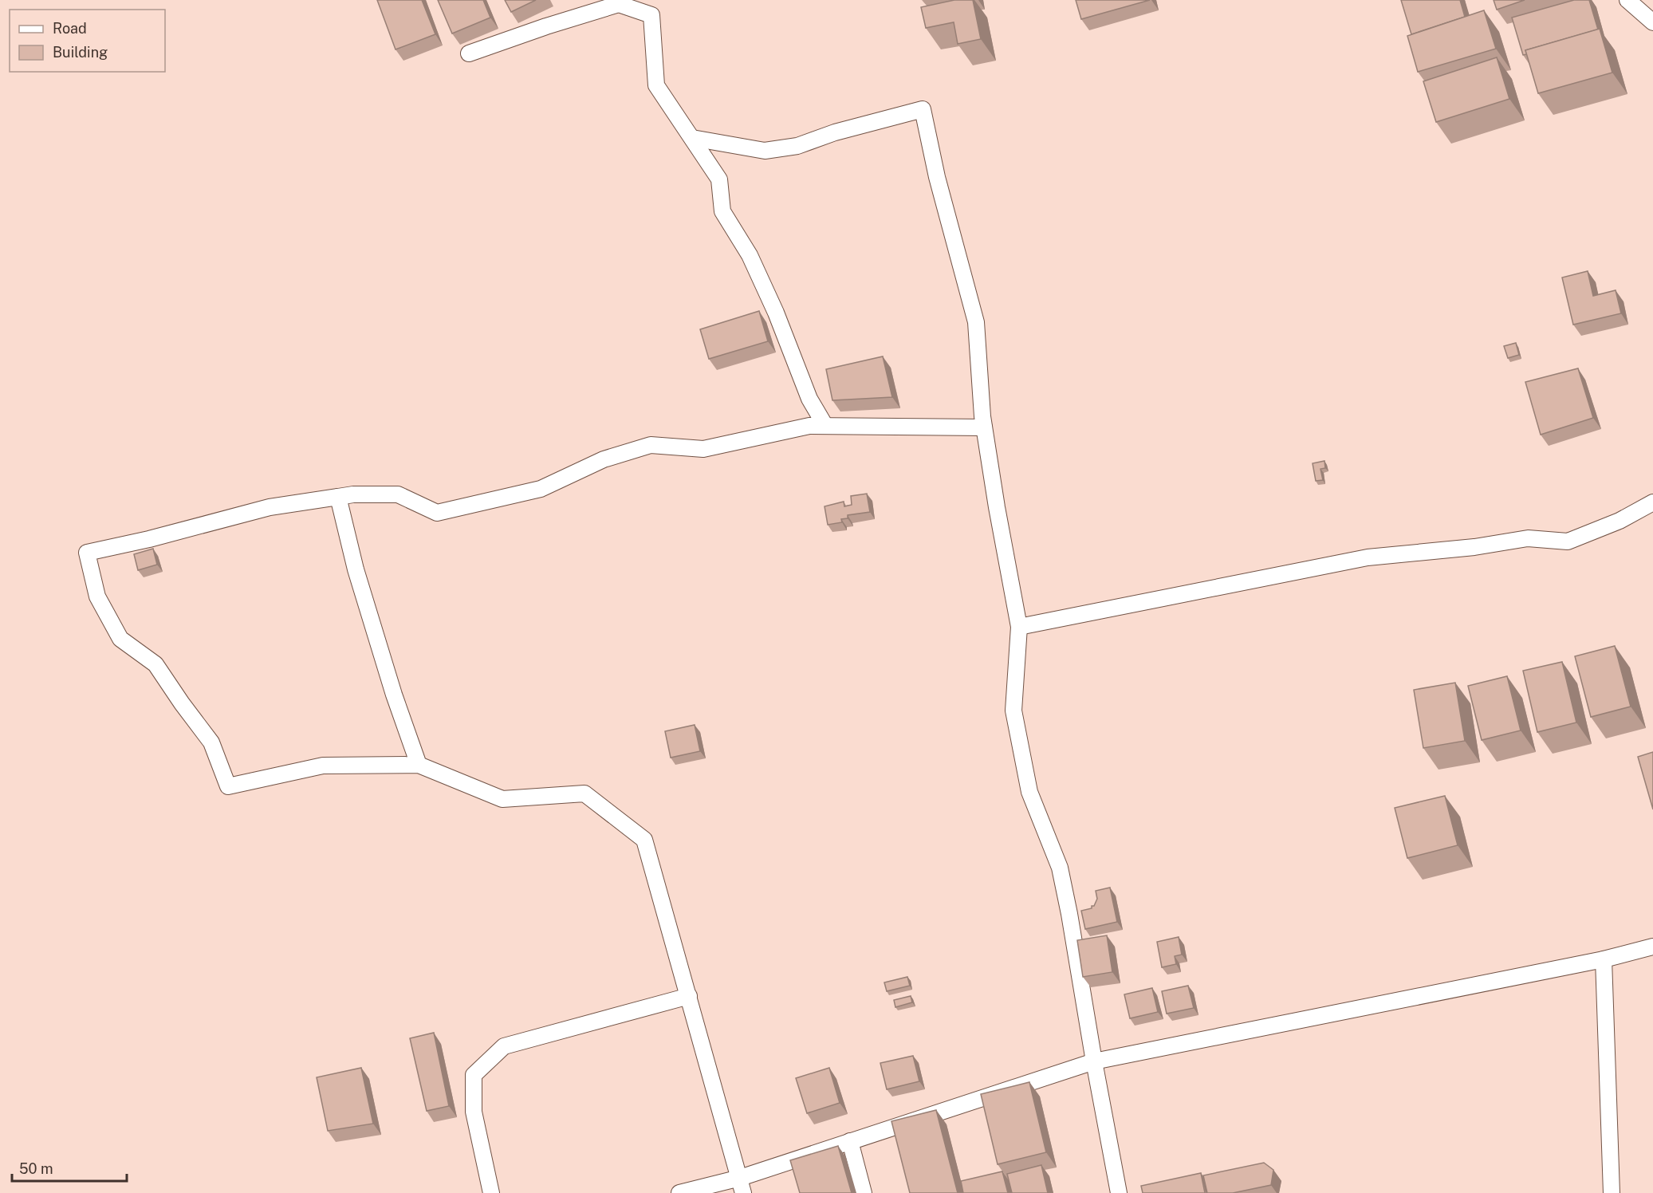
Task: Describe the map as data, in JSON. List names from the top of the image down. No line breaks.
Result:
{"legend":["Road","Building"],"scale_bar":"50 m"}
